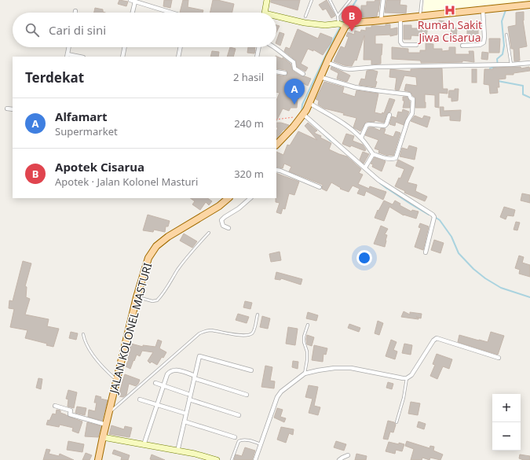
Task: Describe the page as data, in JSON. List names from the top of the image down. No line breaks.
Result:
{"streets":{"main road":["JALAN KOLONEL MASTURI"]},"places":{"hospital":["Rumah Sakit Jiwa Cisarua"]},"page":{"pins":["B","A"],"search":"Cari di sini","heading":["Terdekat","2 hasil"],"list":[{"mark":"A","name":"Alfamart","note":"Supermarket","value":"240 m"},{"mark":"B","name":"Apotek Cisarua","note":"Apotek · Jalan Kolonel Masturi","value":"320 m"}],"map_buttons":["+","−"]}}
